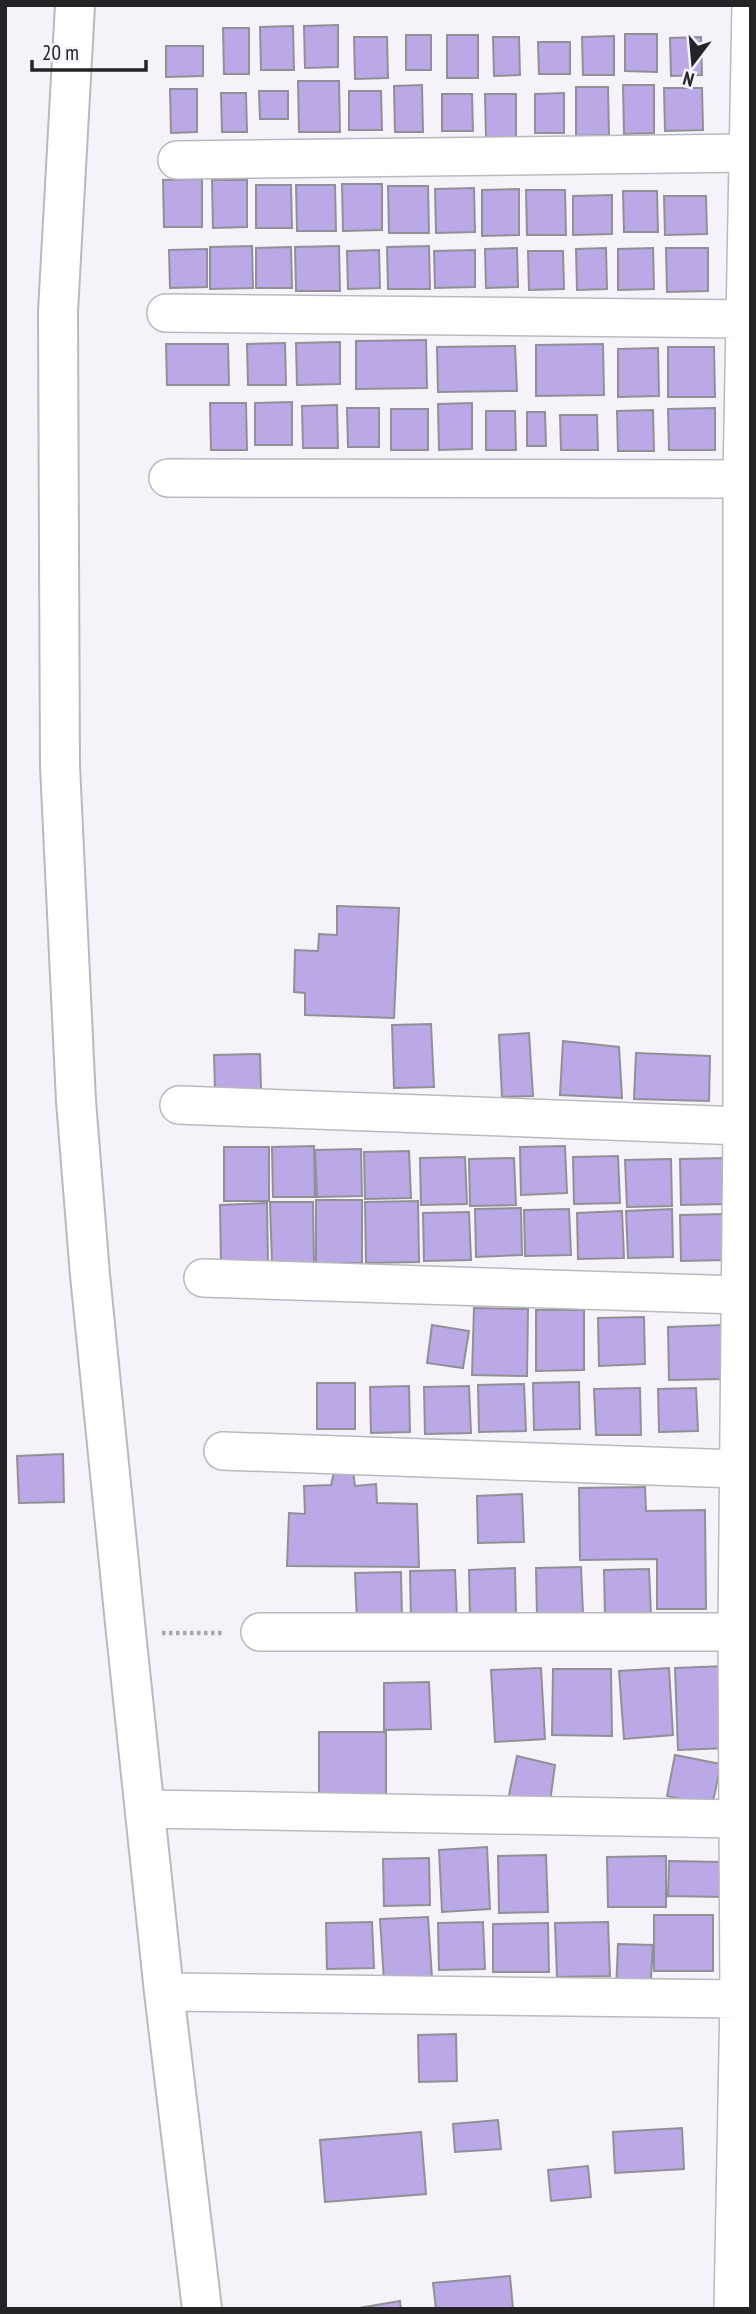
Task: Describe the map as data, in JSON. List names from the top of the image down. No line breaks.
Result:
{"scale_bar":"20 m","north":"bottom"}
